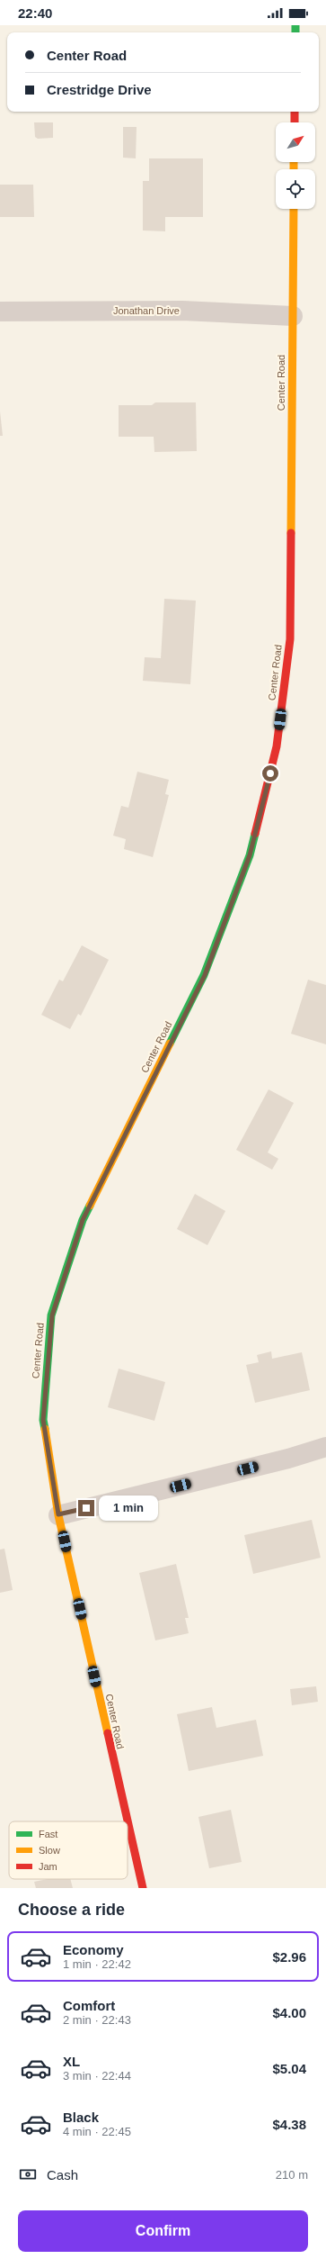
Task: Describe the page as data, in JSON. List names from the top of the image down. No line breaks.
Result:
{"streets":{"street":["Jonathan Drive","Center Road"]},"crossings":[["Jonathan Drive","Center Road"]],"legend":["Fast","Slow","Jam"],"north":"top right","page":{"status":"22:40","banner":["Center Road","Crestridge Drive"],"bubble":"1 min","heading":"Choose a ride","list":[{"name":"Economy","note":"1 min · 22:42","value":"$2.96"},{"name":"Comfort","note":"2 min · 22:43","value":"$4.00"},{"name":"XL","note":"3 min · 22:44","value":"$5.04"},{"name":"Black","note":"4 min · 22:45","value":"$4.38"}],"pay":["Cash","210 m"],"buttons":"Confirm"}}
